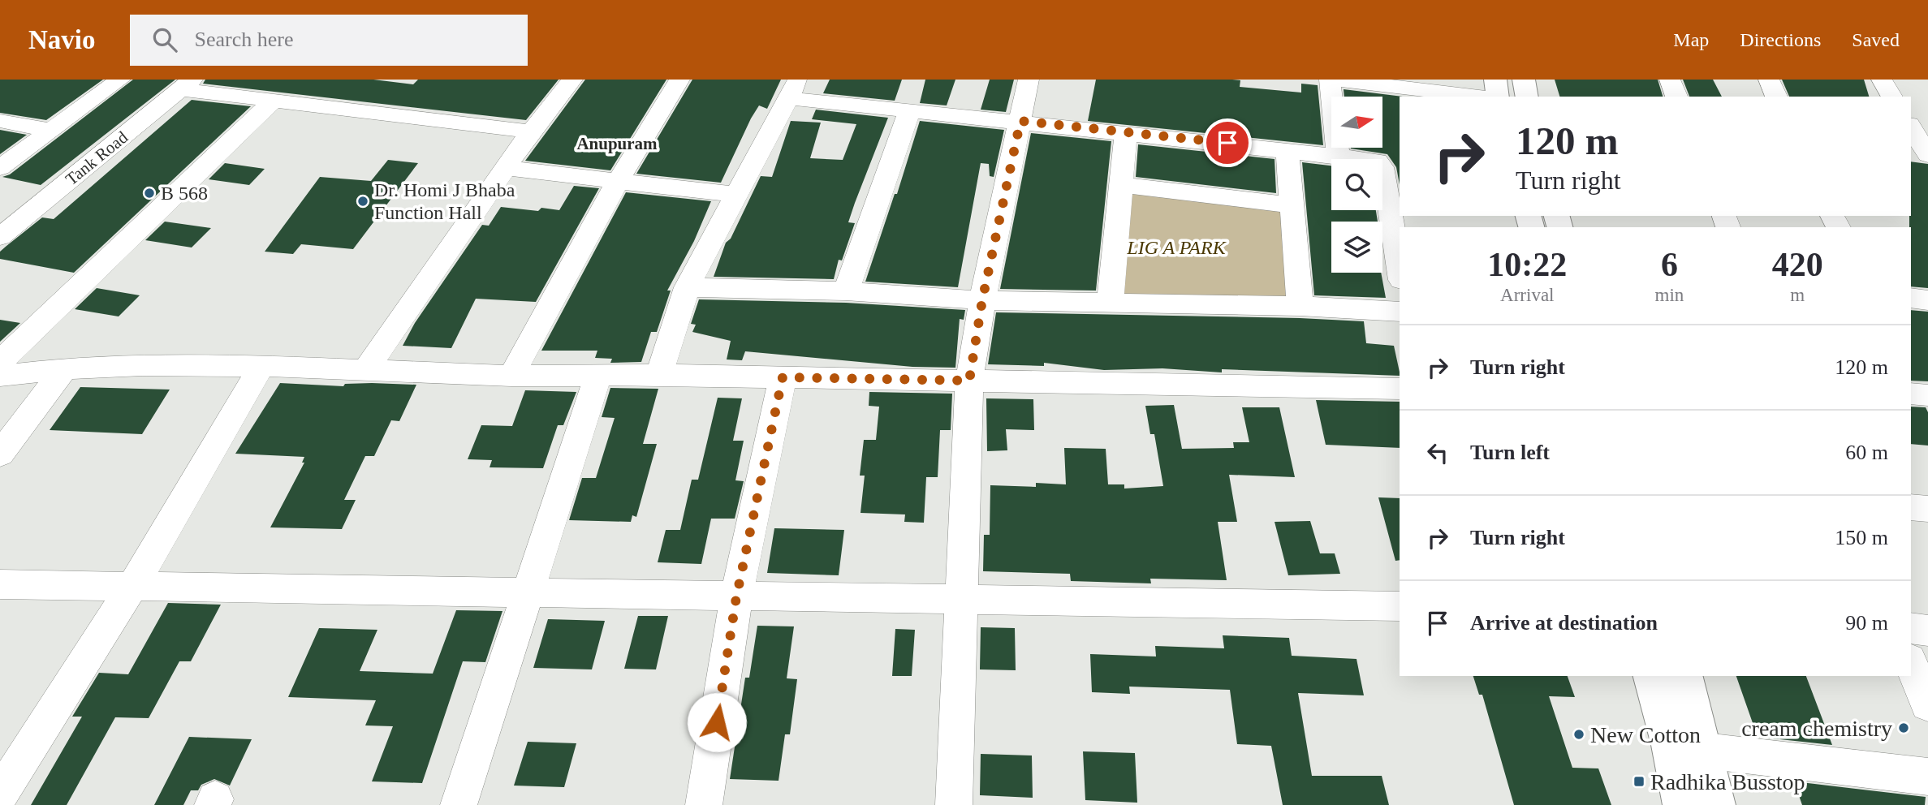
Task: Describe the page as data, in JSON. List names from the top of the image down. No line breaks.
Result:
{"streets":{"street":["Tank Road"]},"districts":["Anupuram"],"parks":["LIG A PARK"],"places":{"other":["B 568","Dr. Homi J Bhaba Function Hall","cream chemistry","New Cotton"],"transit":["Radhika Busstop"]},"north":"right","page":{"header":"Navio","search":"Search here","nav":["Map","Directions","Saved"],"turn":["120 m","Turn right"],"eta":["10:22","Arrival","6","min","420","m"],"list":[{"name":"Turn right","value":"120 m"},{"name":"Turn left","value":"60 m"},{"name":"Turn right","value":"150 m"},{"name":"Arrive at destination","value":"90 m"}]}}
